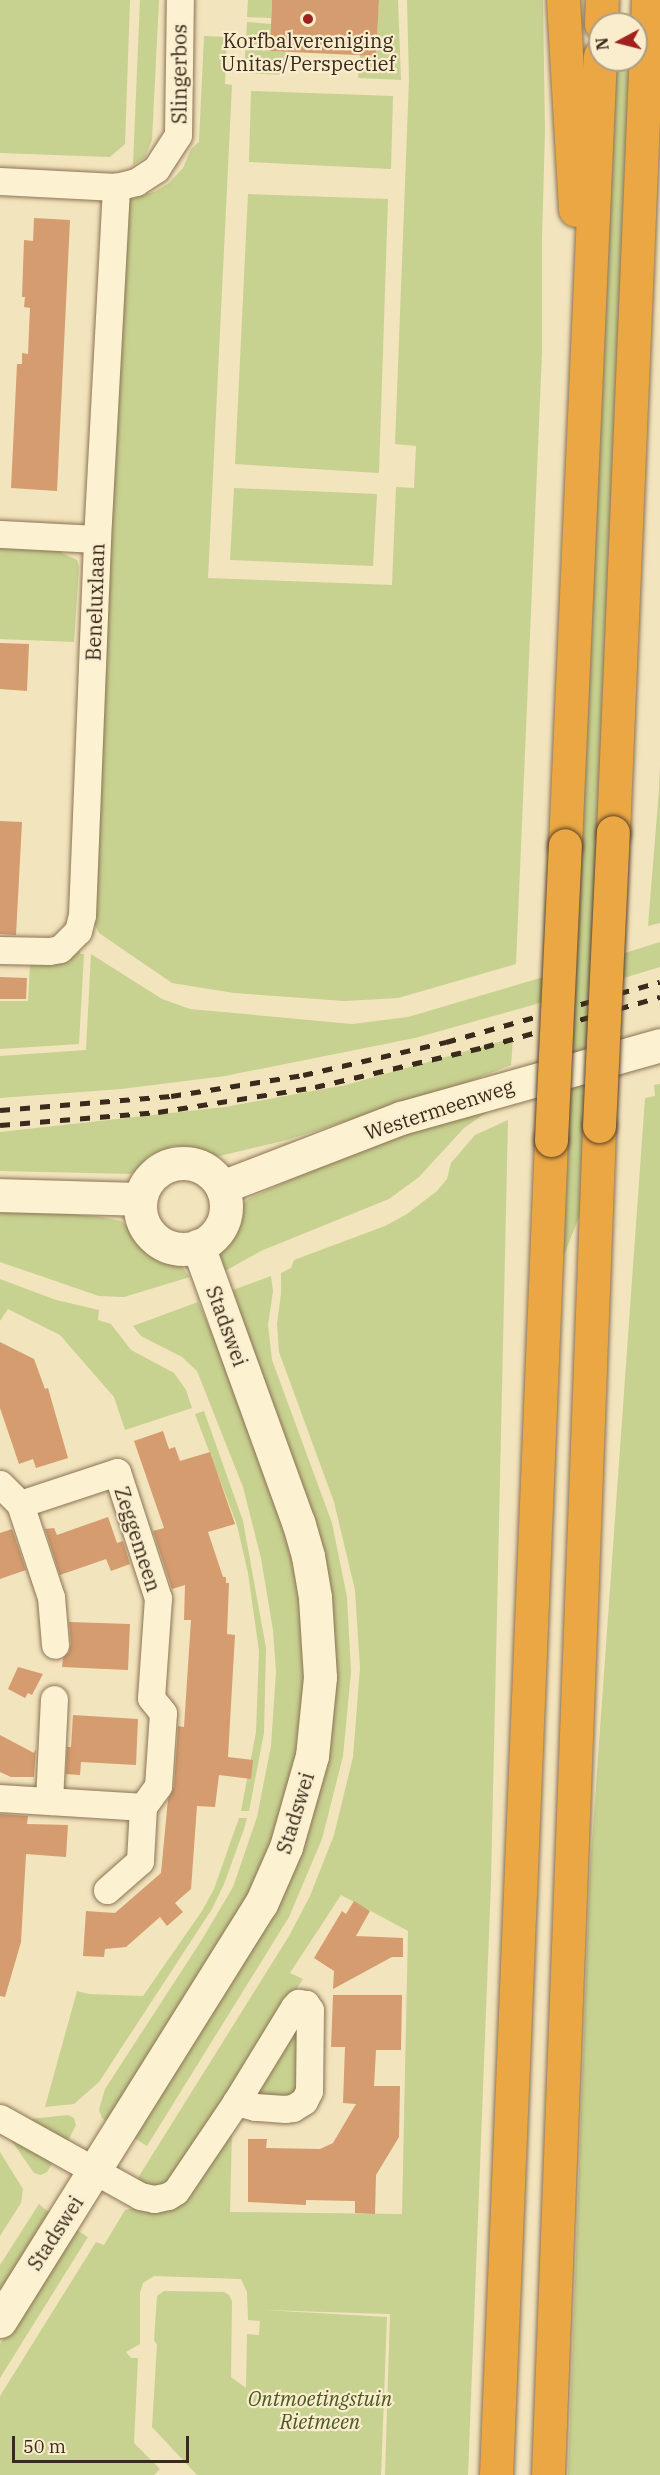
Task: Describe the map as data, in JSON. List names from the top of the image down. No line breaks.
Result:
{"streets":{"street":["Slingerbos","Beneluxlaan","Westermeenweg","Stadswei","Zeggemeen"]},"crossings":[["Slingerbos","Beneluxlaan"],["Westermeenweg","Stadswei"]],"parks":["Ontmoetingstuin Rietmeen"],"places":["Korfbalvereniging Unitas/Perspectief"],"scale_bar":"50 m","north":"left"}
